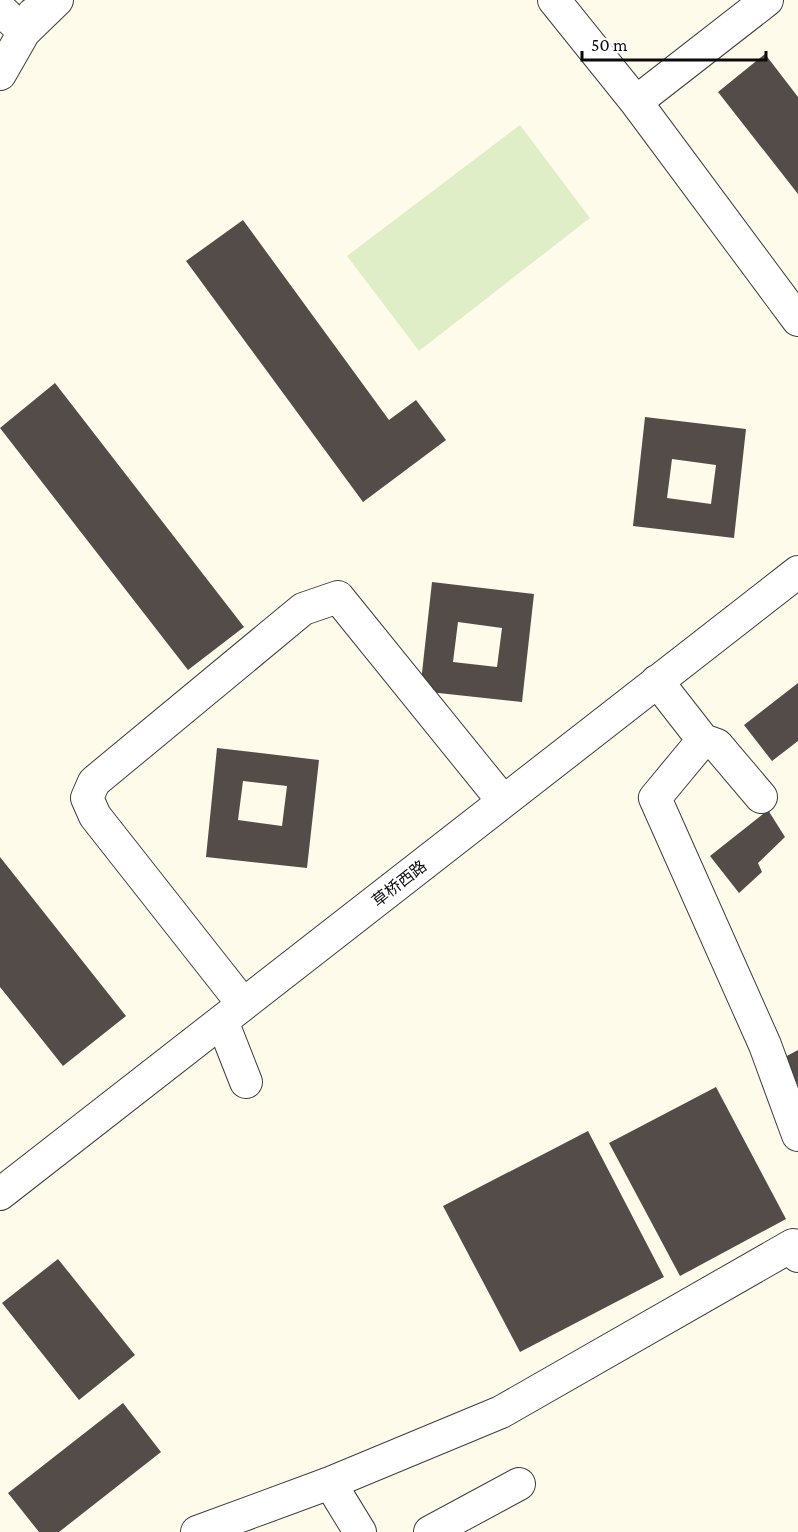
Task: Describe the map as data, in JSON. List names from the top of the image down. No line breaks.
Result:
{"streets":{"street":["草桥西路"]},"scale_bar":"50 m"}
